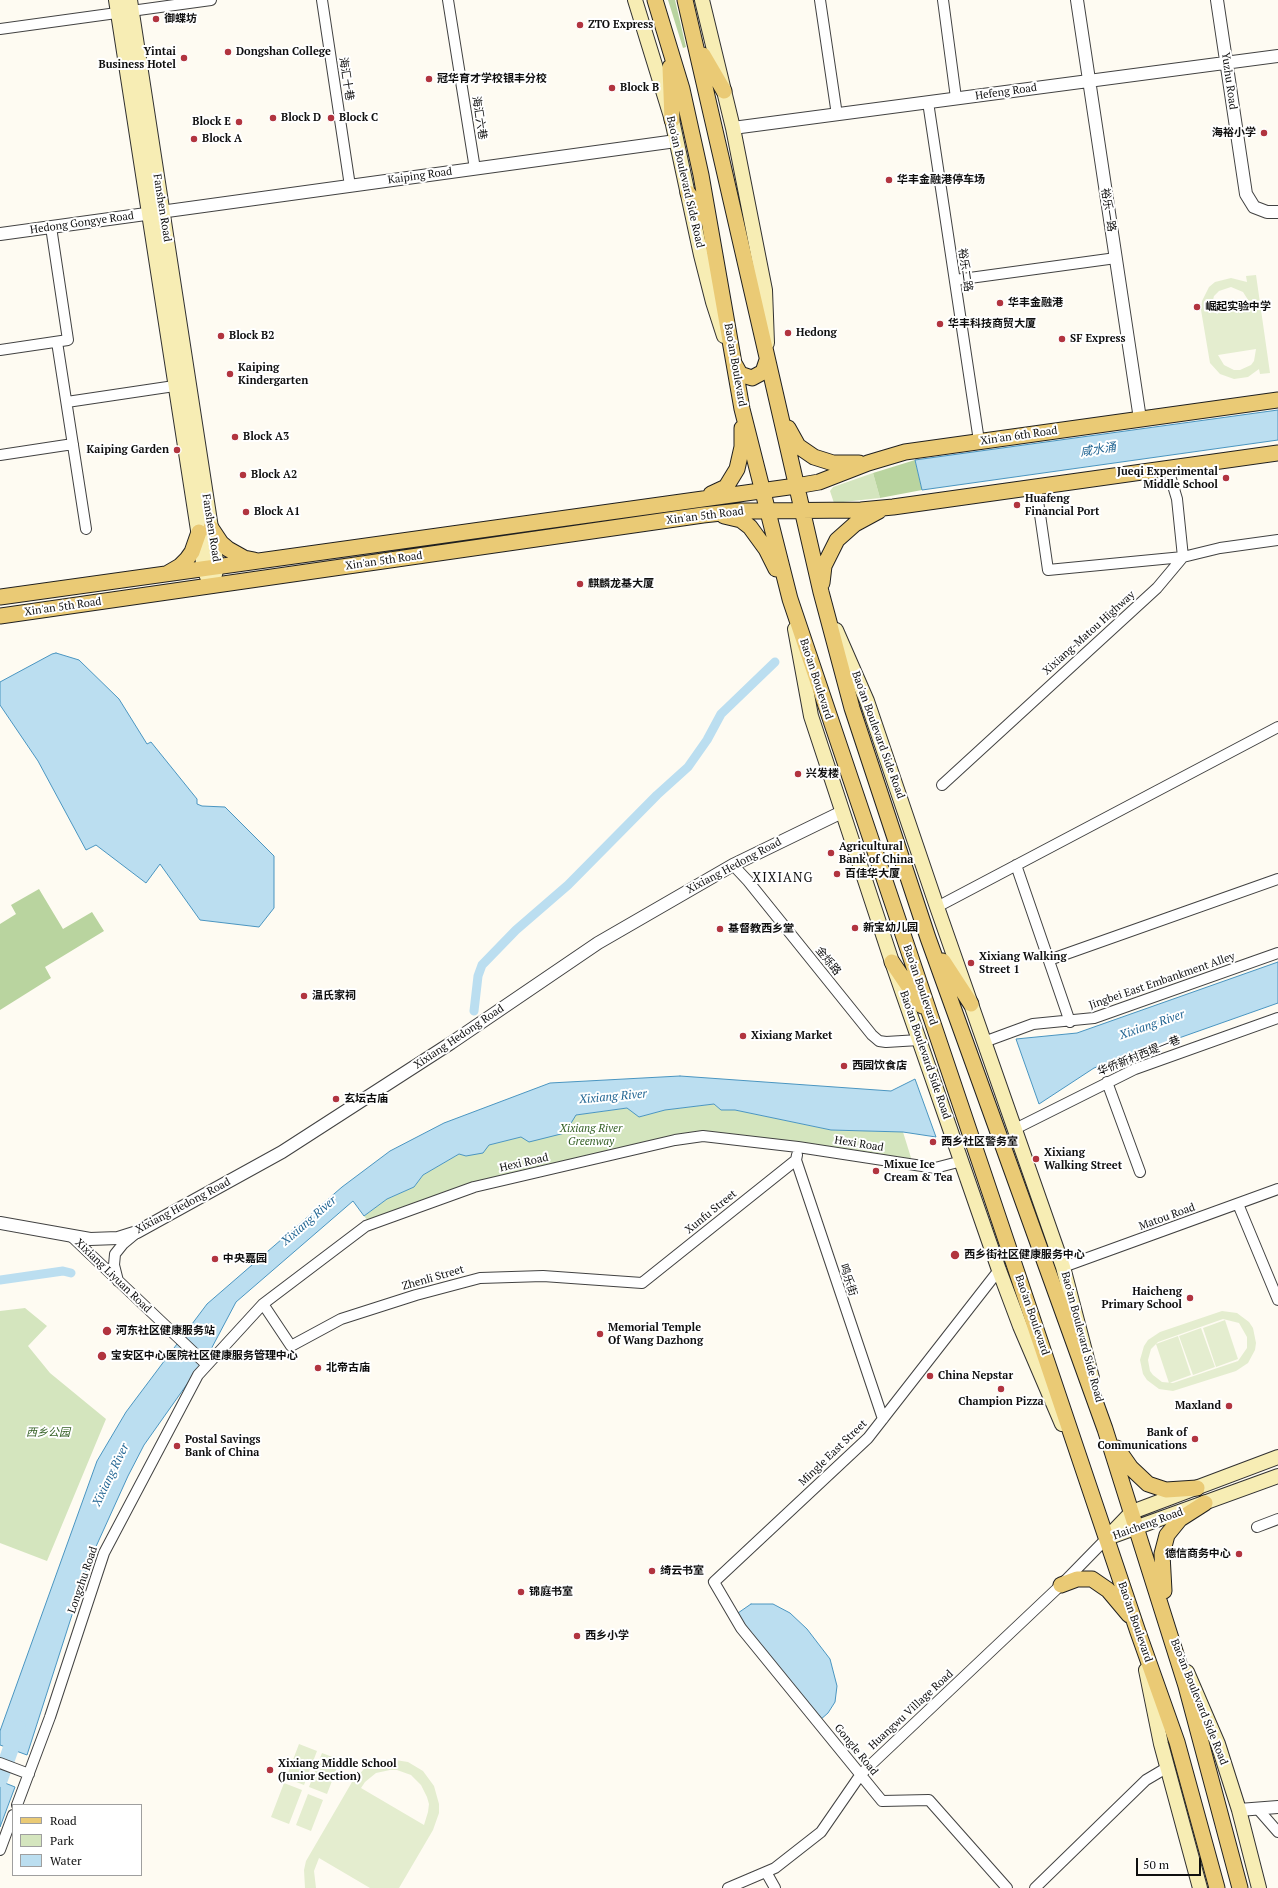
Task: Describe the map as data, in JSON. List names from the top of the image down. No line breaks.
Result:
{"streets":{"main road":["Bao'an Boulevard Side Road","Fanshen Road","Bao'an Boulevard","Xin'an 6th Road","Xin'an 5th Road","Haicheng Road"],"street":["海汇十巷","Yuzhu Road","Hefeng Road","海汇六巷","Kaiping Road","裕乐一路","Hedong Gongye Road","裕乐二路","Xixiang-Matou Highway","Xixiang Hedong Road","金烁路","Jingbei East Embankment Alley","华侨新村西堤一巷","Hexi Road","Xunfu Street","Matou Road","Xixiang Liyuan Road","Zhenli Street","鸣乐街","Mingle East Street","Longzhu Road","Huangwu Village Road","Gongle Road"]},"crossings":[["海汇十巷","Kaiping Road"],["Yuzhu Road","Hefeng Road"],["Hefeng Road","裕乐一路"],["Hefeng Road","裕乐二路"],["海汇六巷","Kaiping Road"],["Kaiping Road","Bao'an Boulevard Side Road"],["Kaiping Road","Fanshen Road"],["Kaiping Road","Hedong Gongye Road"],["Bao'an Boulevard Side Road","Bao'an Boulevard"],["Bao'an Boulevard Side Road","Xixiang Hedong Road"],["Bao'an Boulevard Side Road","金烁路"],["Bao'an Boulevard Side Road","Jingbei East Embankment Alley"],["Bao'an Boulevard Side Road","华侨新村西堤一巷"],["Bao'an Boulevard Side Road","Hexi Road"],["Bao'an Boulevard Side Road","Matou Road"],["Bao'an Boulevard Side Road","Mingle East Street"],["Fanshen Road","Hedong Gongye Road"],["Fanshen Road","Xin'an 5th Road"],["裕乐一路","Xin'an 6th Road"],["裕乐二路","Xin'an 6th Road"],["Bao'an Boulevard","Xin'an 6th Road"],["Bao'an Boulevard","Xin'an 5th Road"],["Bao'an Boulevard","Haicheng Road"],["Bao'an Boulevard","Huangwu Village Road"],["Xin'an 6th Road","Xin'an 5th Road"],["Xixiang Hedong Road","金烁路"],["Xixiang Hedong Road","Xixiang Liyuan Road"],["Hexi Road","Xixiang Liyuan Road"],["Hexi Road","Zhenli Street"],["Hexi Road","鸣乐街"],["Hexi Road","Longzhu Road"],["Xunfu Street","Zhenli Street"],["Xunfu Street","鸣乐街"],["鸣乐街","Mingle East Street"],["Mingle East Street","Gongle Road"],["Haicheng Road","Huangwu Village Road"],["Huangwu Village Road","Gongle Road"]],"districts":["XIXIANG"],"water":["咸水涌","Xixiang River"],"parks":["Xixiang River Greenway","西乡公园"],"places":["御蝶坊","ZTO Express","Dongshan College","Yintai Business Hotel","冠华育才学校银丰分校","Block B","Block D","Block C","Block E","海裕小学","Block A","华丰金融港停车场","华丰金融港","崛起实验中学","华丰科技商贸大厦","Hedong","Block B2","SF Express","Kaiping Kindergarten","Block A3","Kaiping Garden","Block A2","Jueqi Experimental Middle School","Huafeng Financial Port","Block A1","麒麟龙基大厦","兴发楼","Agricultural Bank of China","百佳华大厦","新宝幼儿园","基督教西乡堂","Xixiang Walking Street 1","温氏家祠","Xixiang Market","西园饮食店","玄坛古庙","西乡社区警务室","Xixiang Walking Street","Mixue Ice Cream & Tea","西乡街社区健康服务中心","中央嘉园","Haicheng Primary School","河东社区健康服务站","Memorial Temple Of Wang Dazhong","宝安区中心医院社区健康服务管理中心","北帝古庙","China Nepstar","Champion Pizza","Maxland","Bank of Communications","Postal Savings Bank of China","德信商务中心","绮云书室","锦庭书室","西乡小学","Xixiang Middle School (Junior Section)"],"legend":["Road","Park","Water"],"scale_bar":"50 m"}
